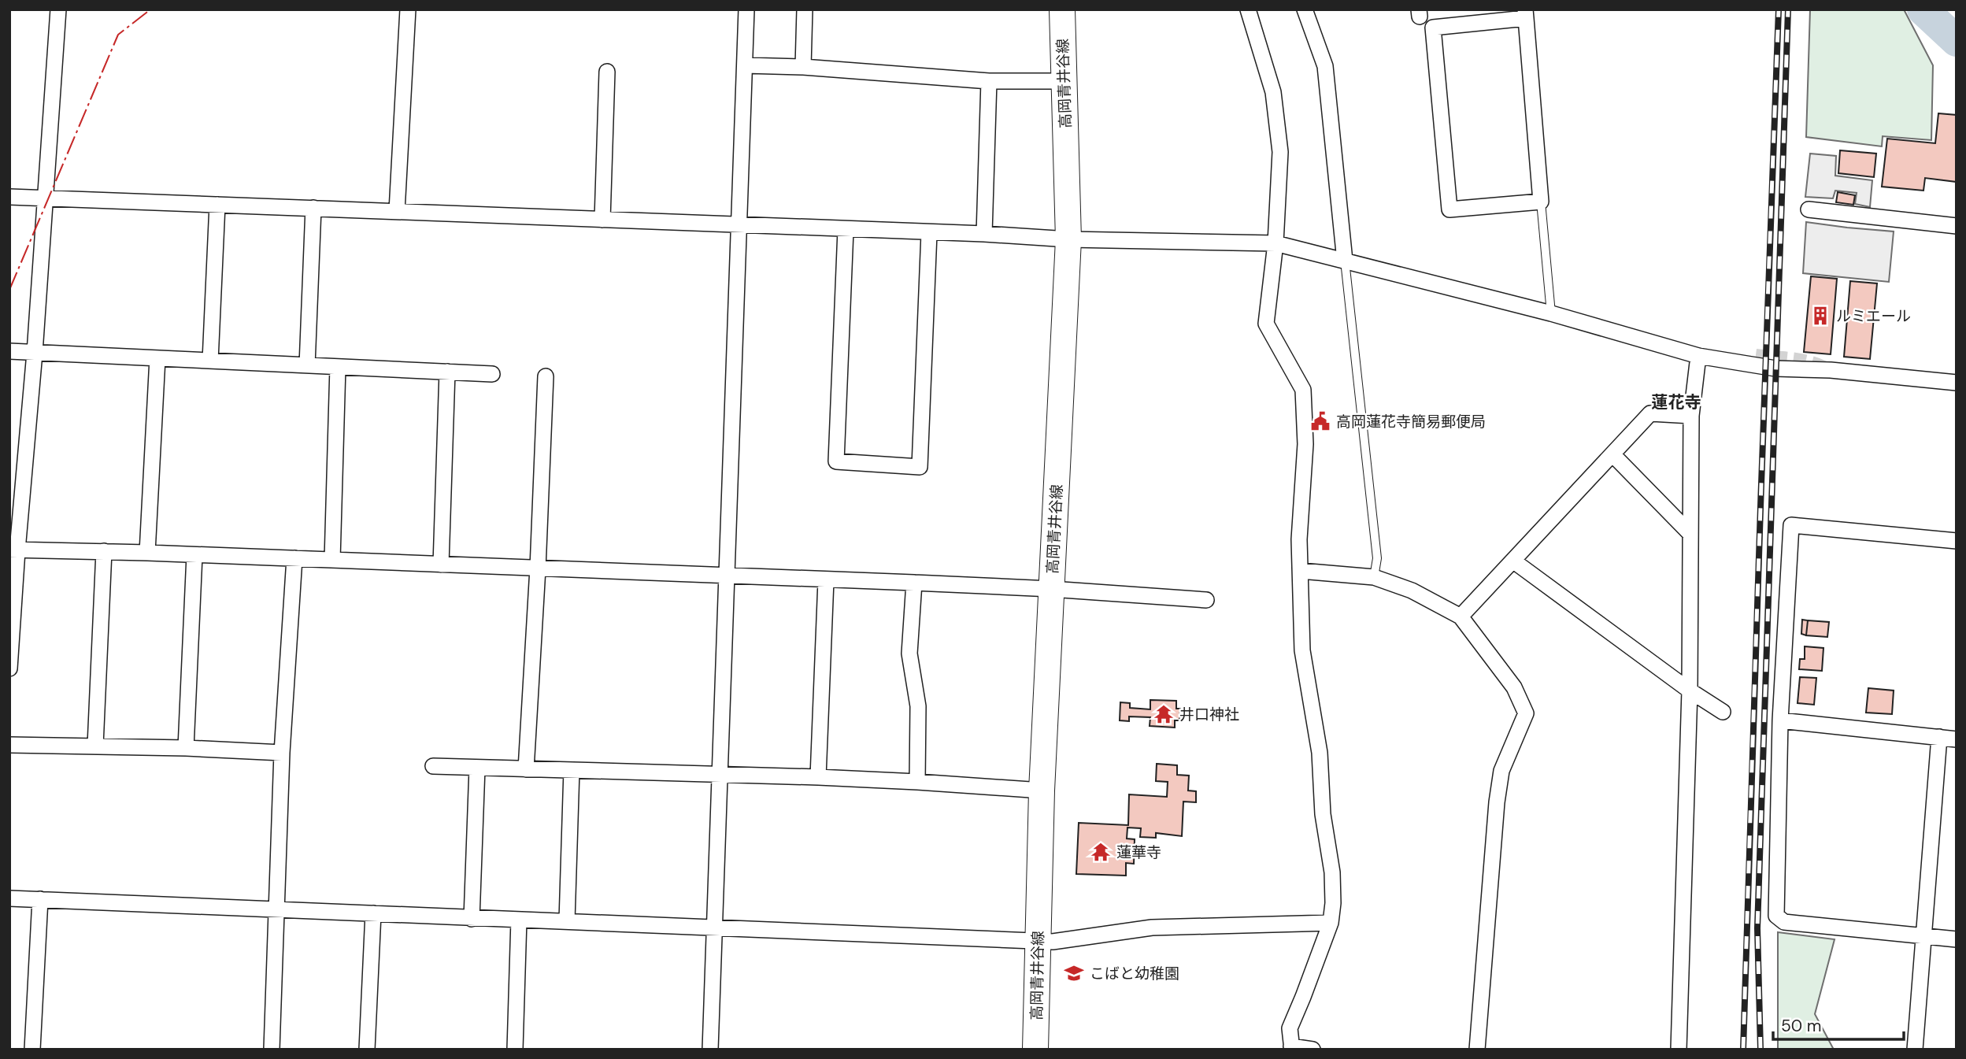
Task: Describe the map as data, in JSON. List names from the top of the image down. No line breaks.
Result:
{"streets":{"main road":["高岡青井谷線"]},"districts":["蓮花寺"],"places":{"building":["ルミエール"],"public building":["高岡蓮花寺簡易郵便局"],"temple":["井口神社","蓮華寺"],"school or university":["こばと幼稚園"]},"scale_bar":"50 m"}
